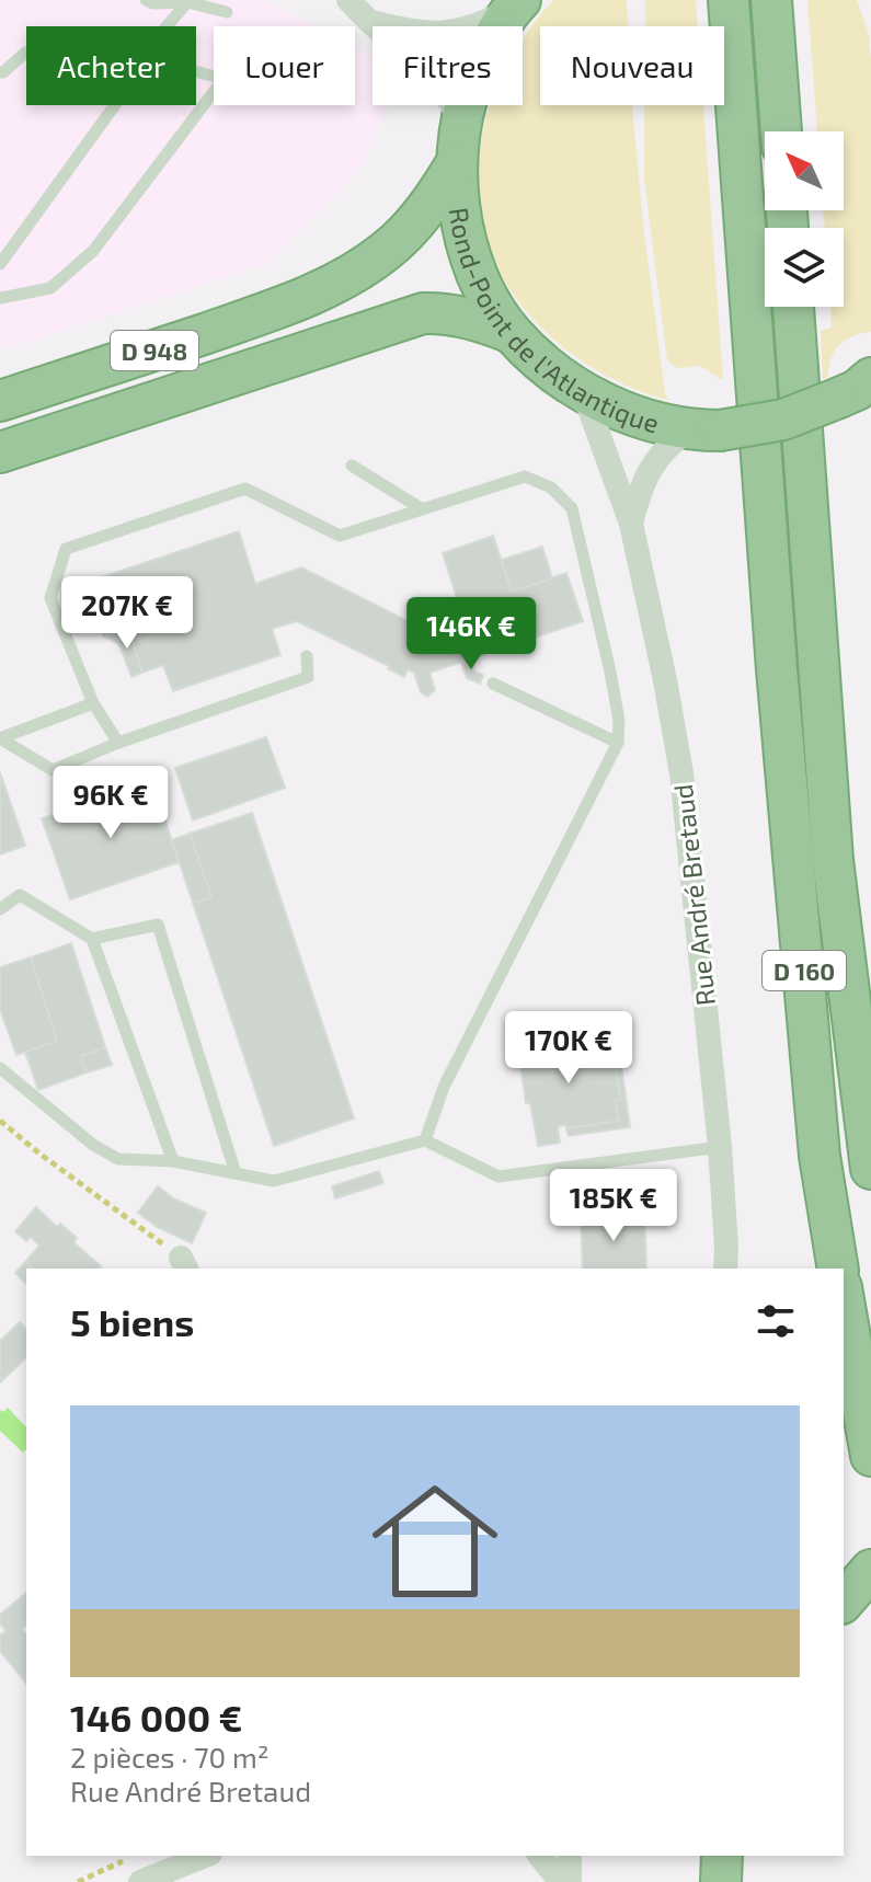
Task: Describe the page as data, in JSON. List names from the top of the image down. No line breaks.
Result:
{"streets":{"highway":["Rond-Point de l'Atlantique","D 948","D 160"],"street":["Rue André Bretaud"]},"crossings":[["Rond-Point de l'Atlantique","D 948"],["Rond-Point de l'Atlantique","Rue André Bretaud"]],"north":"top left","page":{"chip":["Acheter","Louer","Filtres","Nouveau"],"price":["207K €","146K €","96K €","170K €","185K €"],"heading":"5 biens","list":[{"name":"146 000 €","note":"2 pièces · 70 m² · Rue André Bretaud"}]}}
